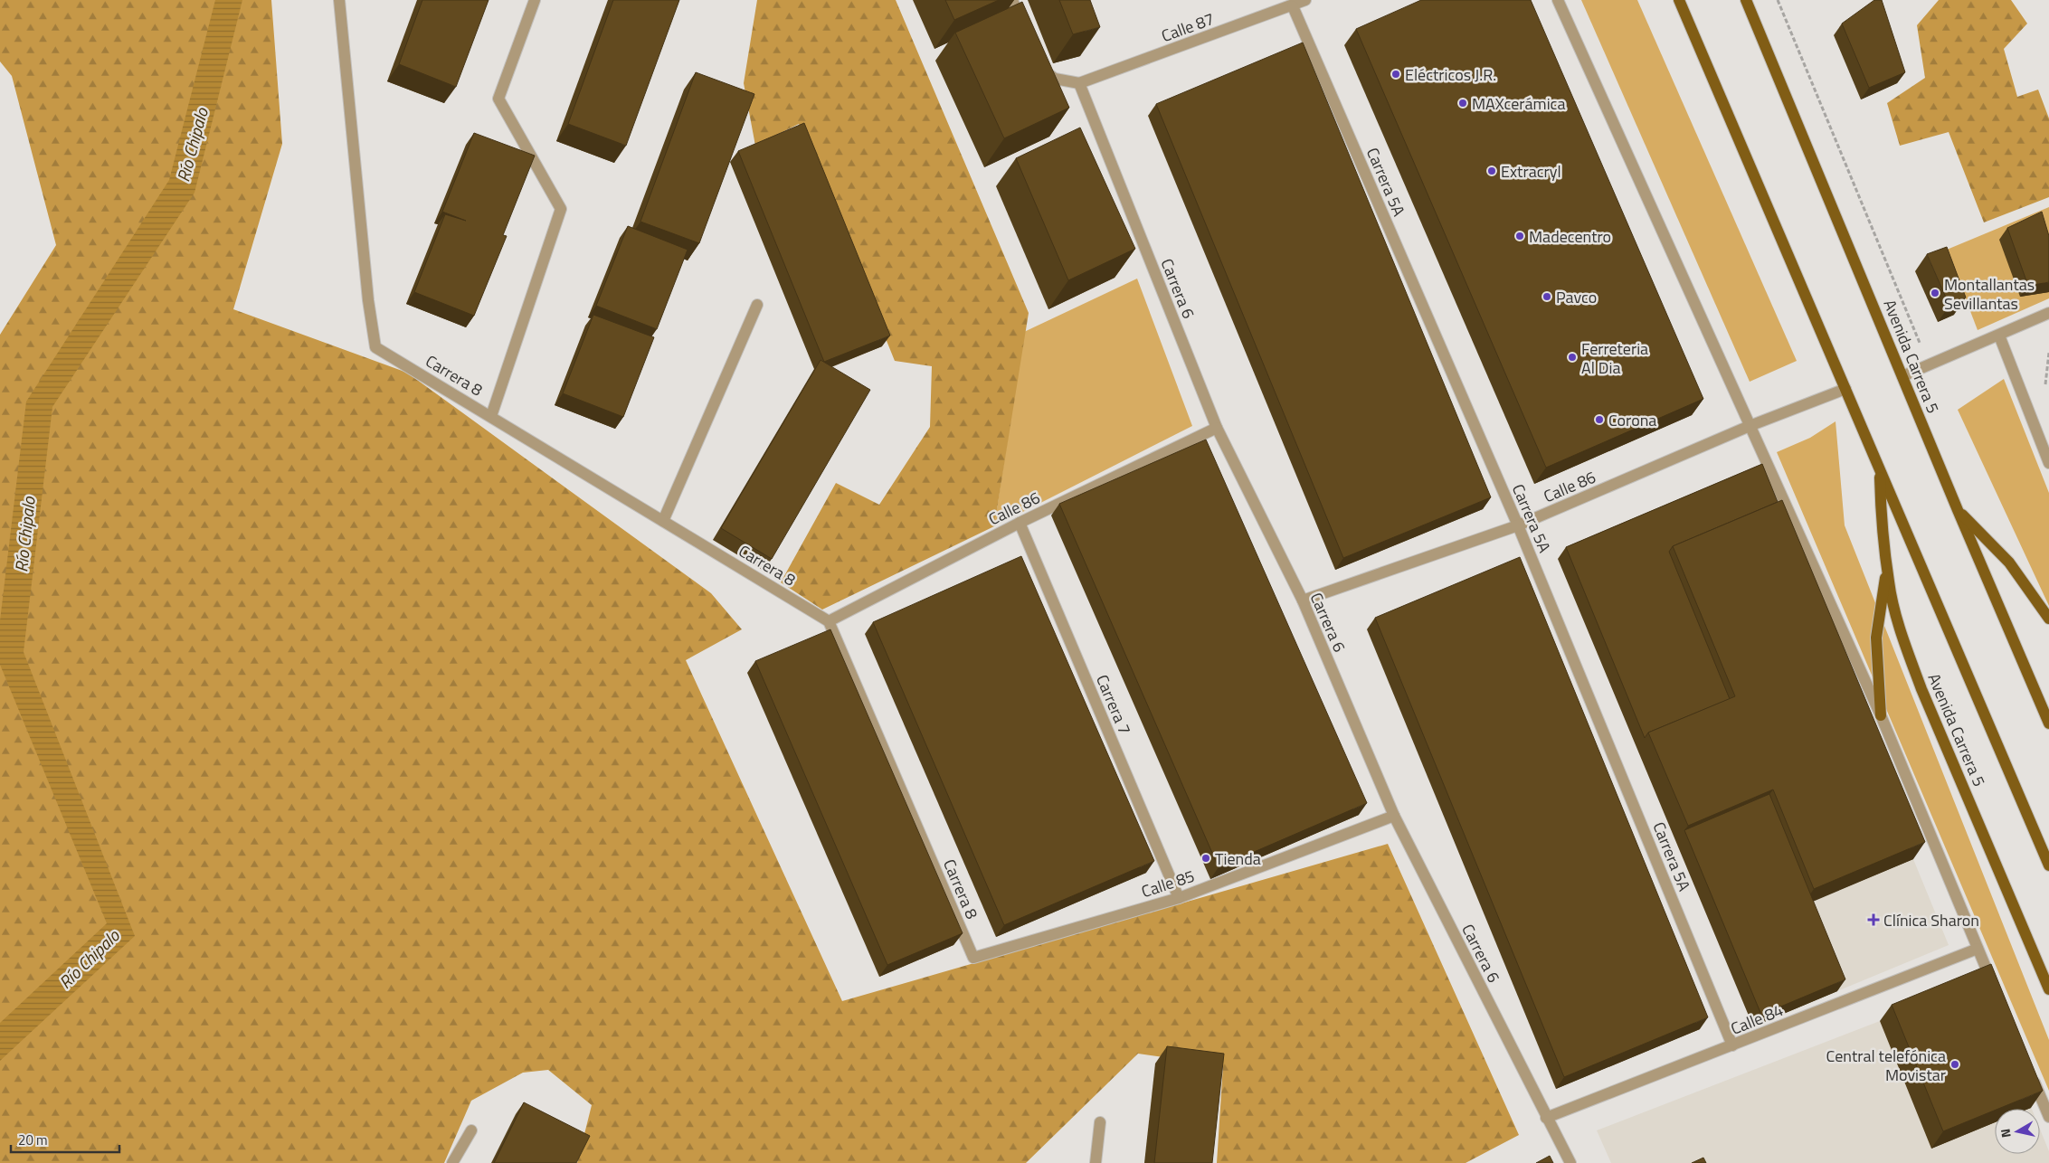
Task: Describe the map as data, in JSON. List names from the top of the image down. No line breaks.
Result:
{"streets":{"main road":["Avenida Carrera 5"],"street":["Calle 87","Carrera 5A","Carrera 6","Carrera 8","Calle 86","Carrera 7","Calle 85","Calle 84"]},"crossings":[["Calle 87","Carrera 5A"],["Calle 87","Carrera 6"],["Carrera 5A","Calle 86"],["Carrera 5A","Calle 84"],["Carrera 6","Calle 86"],["Carrera 6","Calle 85"],["Carrera 6","Calle 84"],["Avenida Carrera 5","Calle 86"],["Carrera 8","Calle 86"],["Carrera 8","Calle 85"],["Calle 86","Carrera 7"],["Carrera 7","Calle 85"]],"water":["Río Chipalo"],"places":{"other":["Eléctricos J.R.","MAXcerámica","Extracryl","Madecentro","Montallantas Sevillantas","Pavco","Ferreteria Al Dia","Corona","Tienda","Central telefónica Movistar"],"health":["Clínica Sharon"]},"scale_bar":"20 m","north":"left"}
